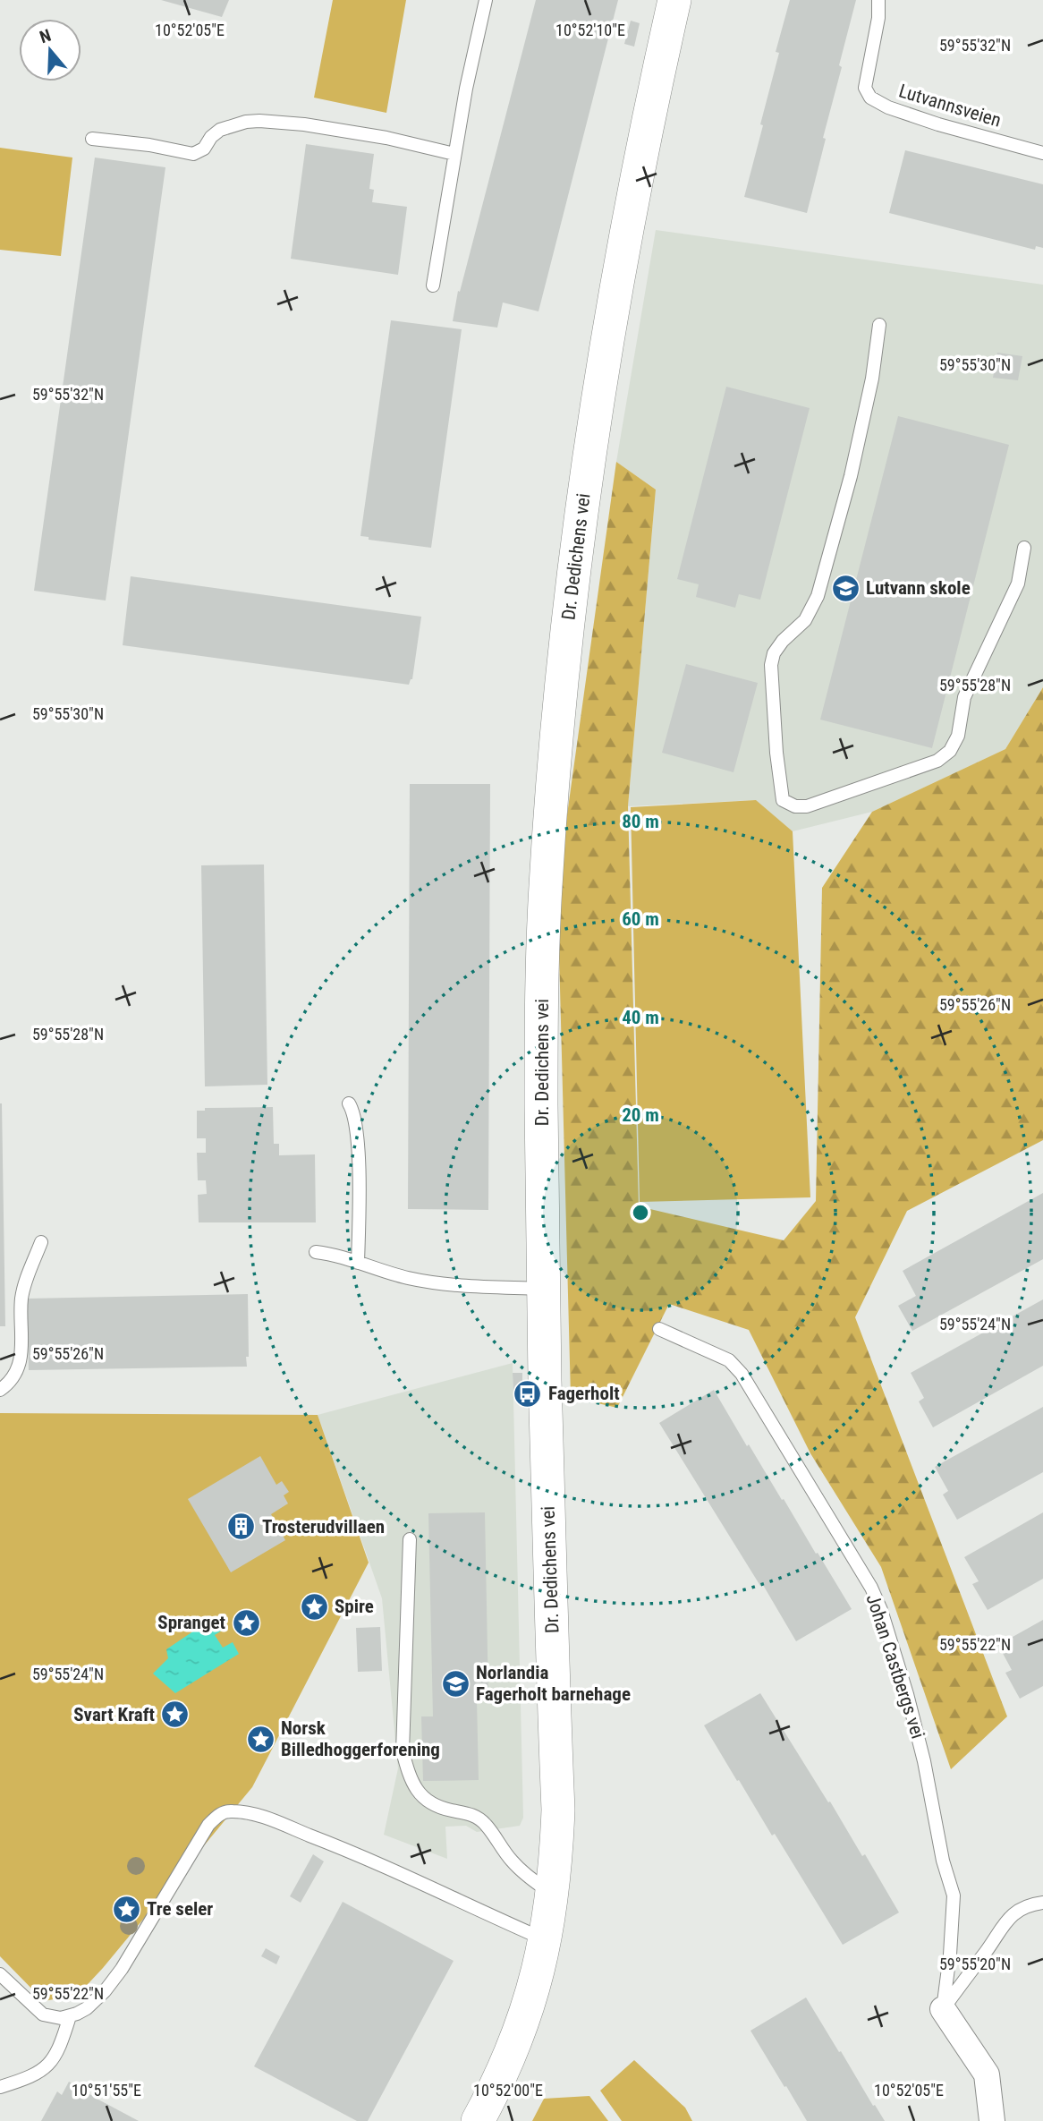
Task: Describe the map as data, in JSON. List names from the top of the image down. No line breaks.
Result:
{"streets":{"street":["Dr. Dedichens vei"],"lane":["Lutvannsveien","Johan Castbergs vei"]},"places":{"school or university":["Lutvann skole","Norlandia Fagerholt barnehage"],"bus stop":["Fagerholt"],"building":["Trosterudvillaen"],"place":["Spire","Spranget","Svart Kraft","Norsk Billedhoggerforening","Tre seler"]},"north":"top","coordinates":["10°52'05\"E","10°52'10\"E","59°55'32\"N","59°55'30\"N","59°55'28\"N","59°55'26\"N","59°55'24\"N","59°55'22\"N","59°55'20\"N","10°51'55\"E","10°52'00\"E"],"rings":["80 m","60 m","40 m","20 m"]}
